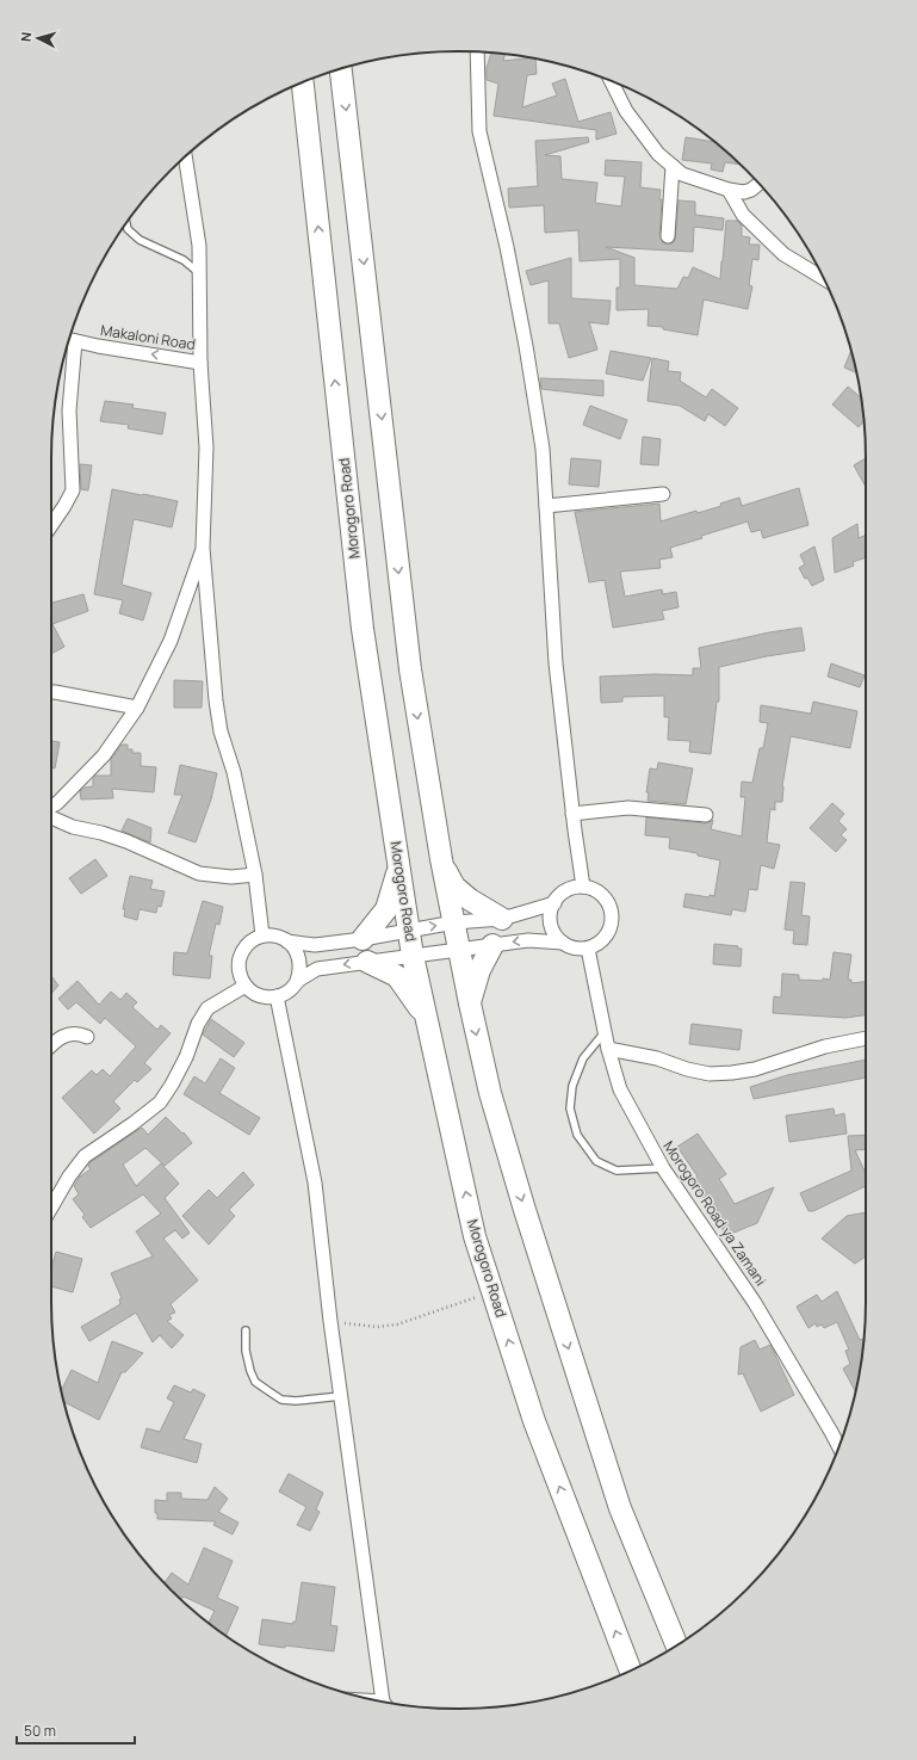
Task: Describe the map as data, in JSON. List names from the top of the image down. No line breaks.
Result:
{"streets":{"highway":["Morogoro Road"],"street":["Makaloni Road","Morogoro Road ya Zamani"]},"one_way":["Makaloni Road"],"scale_bar":"50 m","north":"left"}
